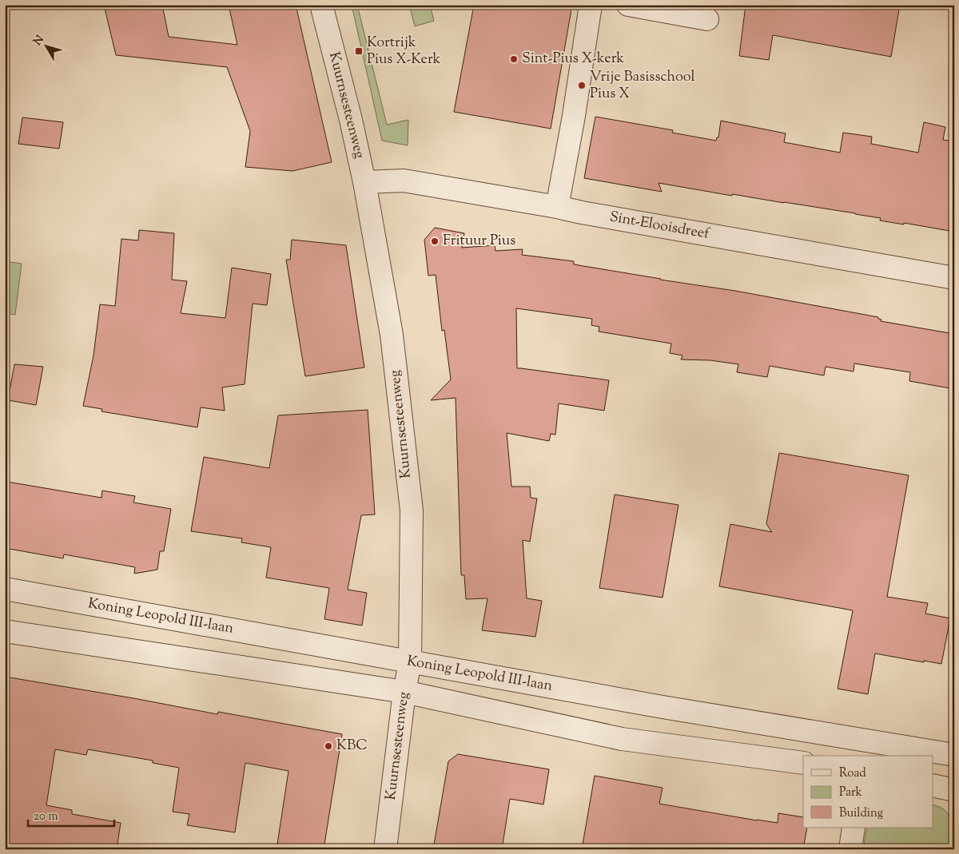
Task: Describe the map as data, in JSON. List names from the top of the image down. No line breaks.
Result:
{"streets":{"street":["Kuurnsesteenweg","Sint-Elooisdreef","Koning Leopold III-laan"]},"crossings":[["Kuurnsesteenweg","Sint-Elooisdreef"],["Kuurnsesteenweg","Koning Leopold III-laan"]],"places":{"transit":["Kortrijk Pius X-Kerk"],"other":["Sint-Pius X-kerk","Vrije Basisschool Pius X","Frituur Pius","KBC"]},"legend":["Road","Park","Building"],"scale_bar":"20 m","north":"top left"}
